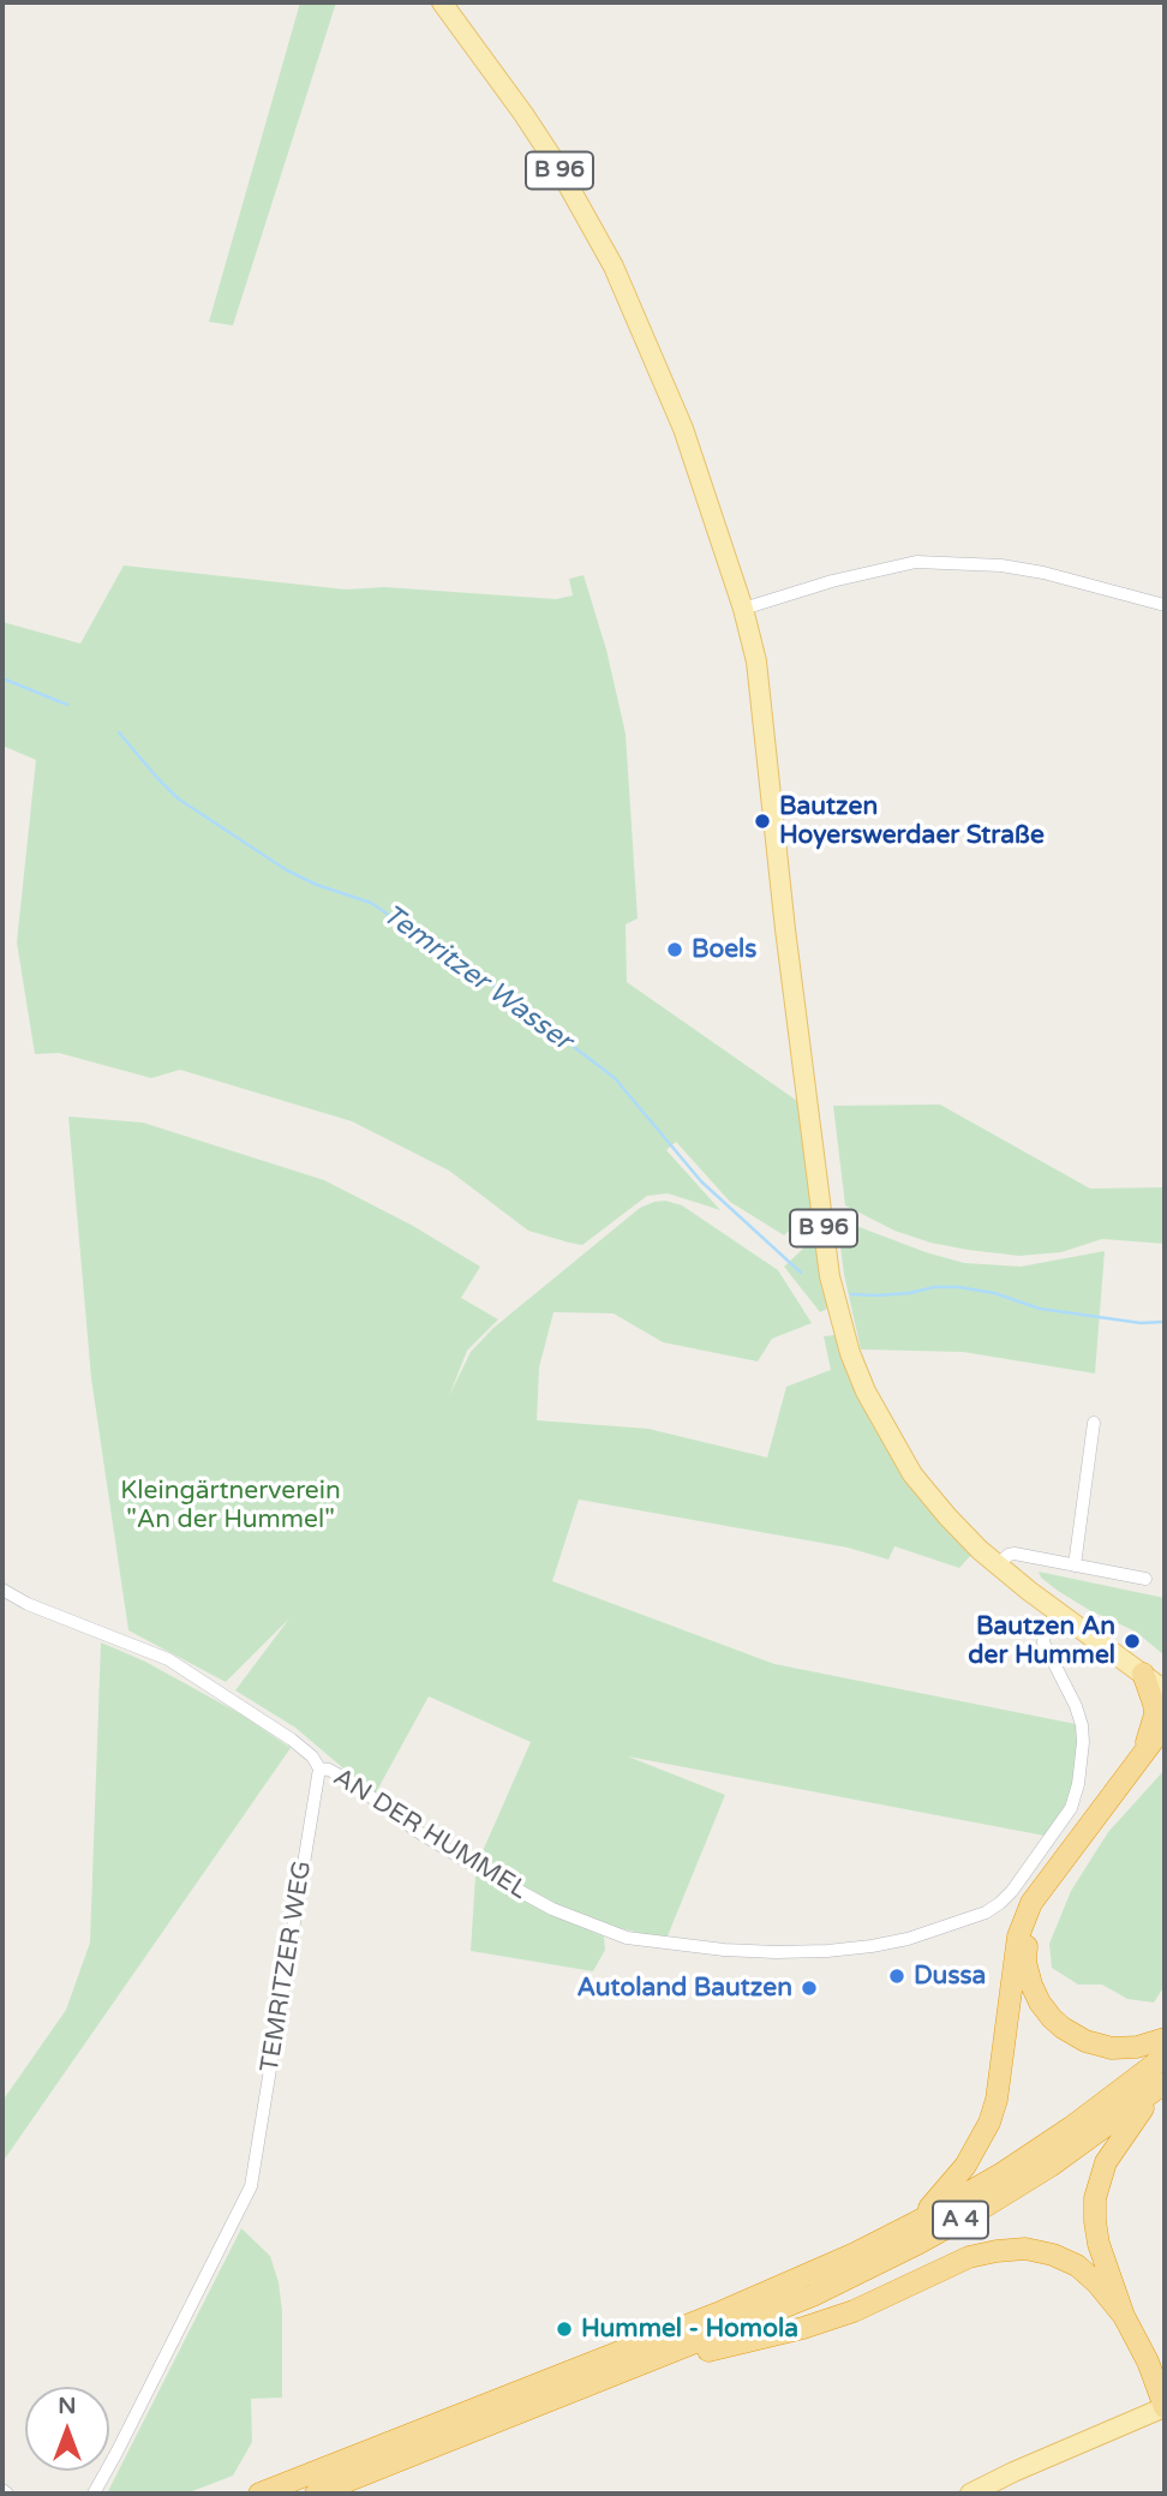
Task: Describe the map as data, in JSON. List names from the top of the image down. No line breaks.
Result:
{"streets":{"highway":["A 4"],"main road":["B 96"],"street":["AN DER HUMMEL","TEMRITZER WEG"]},"crossings":[["B 96","AN DER HUMMEL"],["AN DER HUMMEL","TEMRITZER WEG"]],"water":["Temritzer Wasser"],"parks":["Kleingärtnerverein \"An der Hummel\""],"places":["Bautzen Hoyerswerdaer Straße","Boels","Bautzen An der Hummel","Dussa","Autoland Bautzen","Hummel - Homola"],"north":"top"}
